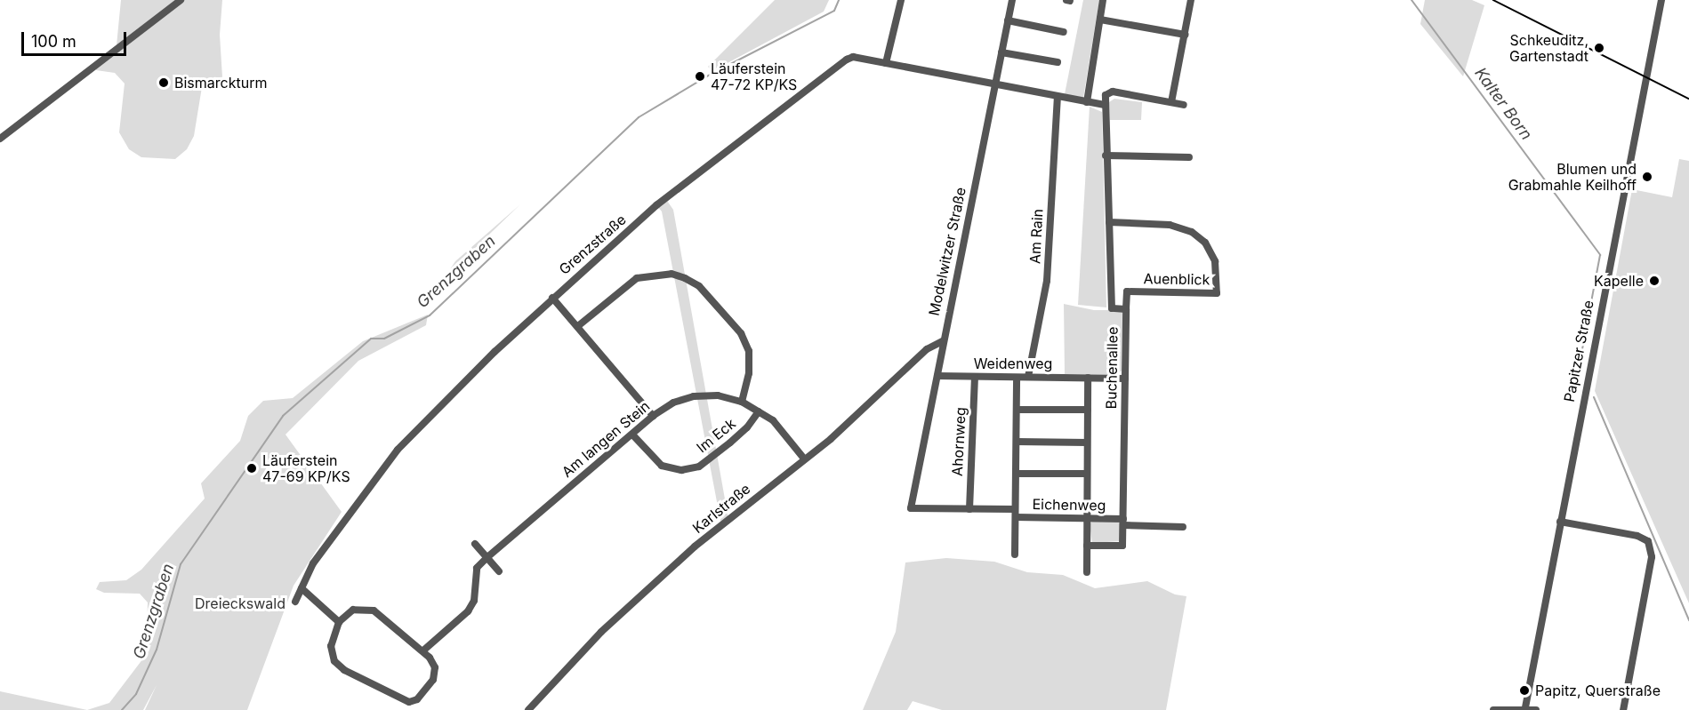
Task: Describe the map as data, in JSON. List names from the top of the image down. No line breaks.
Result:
{"streets":{"street":["Am Rain","Grenzstraße","Modelwitzer Straße","Auenblick","Papitzer Straße","Weidenweg","Buchenallee","Im Eck","Am langen Stein","Ahornweg","Eichenweg","Karlstraße"]},"crossings":[["Am Rain","Grenzstraße"],["Am Rain","Weidenweg"],["Grenzstraße","Modelwitzer Straße"],["Grenzstraße","Buchenallee"],["Modelwitzer Straße","Weidenweg"],["Modelwitzer Straße","Eichenweg"],["Modelwitzer Straße","Karlstraße"],["Auenblick","Buchenallee"],["Weidenweg","Buchenallee"],["Weidenweg","Ahornweg"],["Buchenallee","Eichenweg"],["Im Eck","Am langen Stein"],["Am langen Stein","Karlstraße"],["Ahornweg","Eichenweg"]],"water":["Kalter Born","Grenzgraben"],"parks":["Dreieckswald"],"places":["Schkeuditz, Gartenstadt","Läuferstein 47-72 KP/KS","Bismarckturm","Blumen und Grabmahle Keilhoff","Kapelle","Läuferstein 47-69 KP/KS","Papitz, Querstraße"],"scale_bar":"100 m"}
